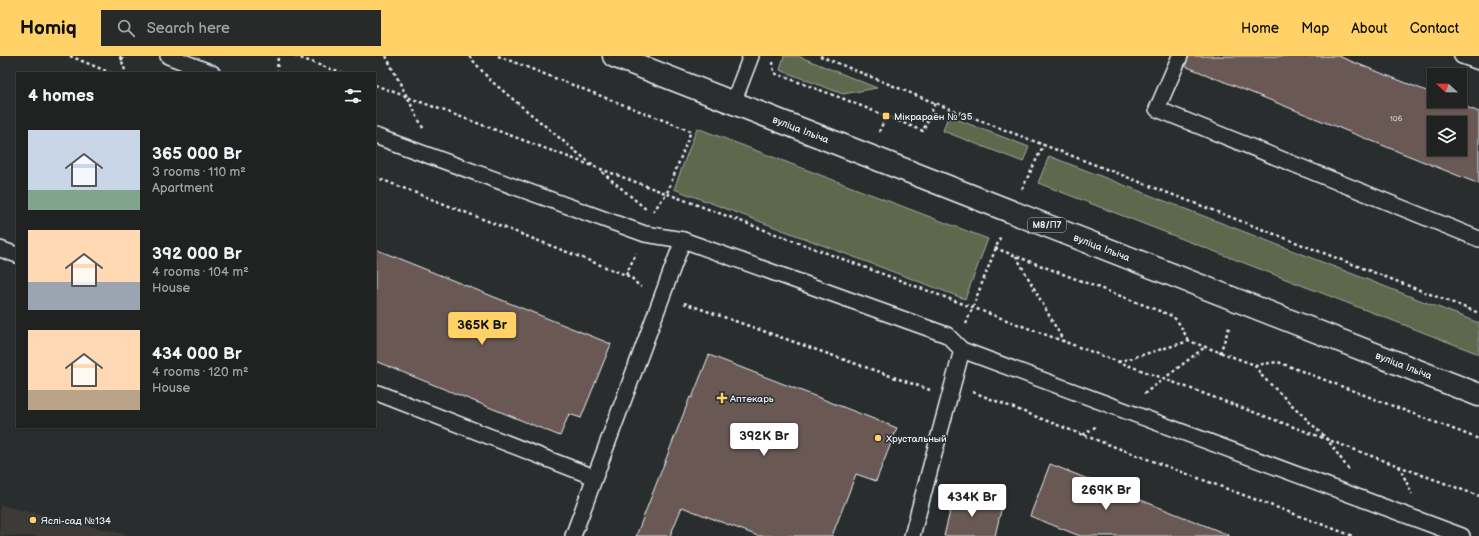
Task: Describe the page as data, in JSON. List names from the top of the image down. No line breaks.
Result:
{"streets":{"main road":["вуліца Ільіча","М8/П7"]},"places":{"transit":["Мікрараён № 35"],"health":["Аптекарь"],"other":["Хрустальный","Яслі-сад №134"]},"house_numbers":["106"],"north":"left","page":{"header":"Homiq","search":"Search here","nav":["Home","Map","About","Contact"],"heading":"4 homes","list":[{"name":"365 000 Br","note":"3 rooms · 110 m² · Apartment"},{"name":"392 000 Br","note":"4 rooms · 104 m² · House"},{"name":"434 000 Br","note":"4 rooms · 120 m² · House"}],"price":["365K Br","392K Br","269K Br","434K Br"]}}
